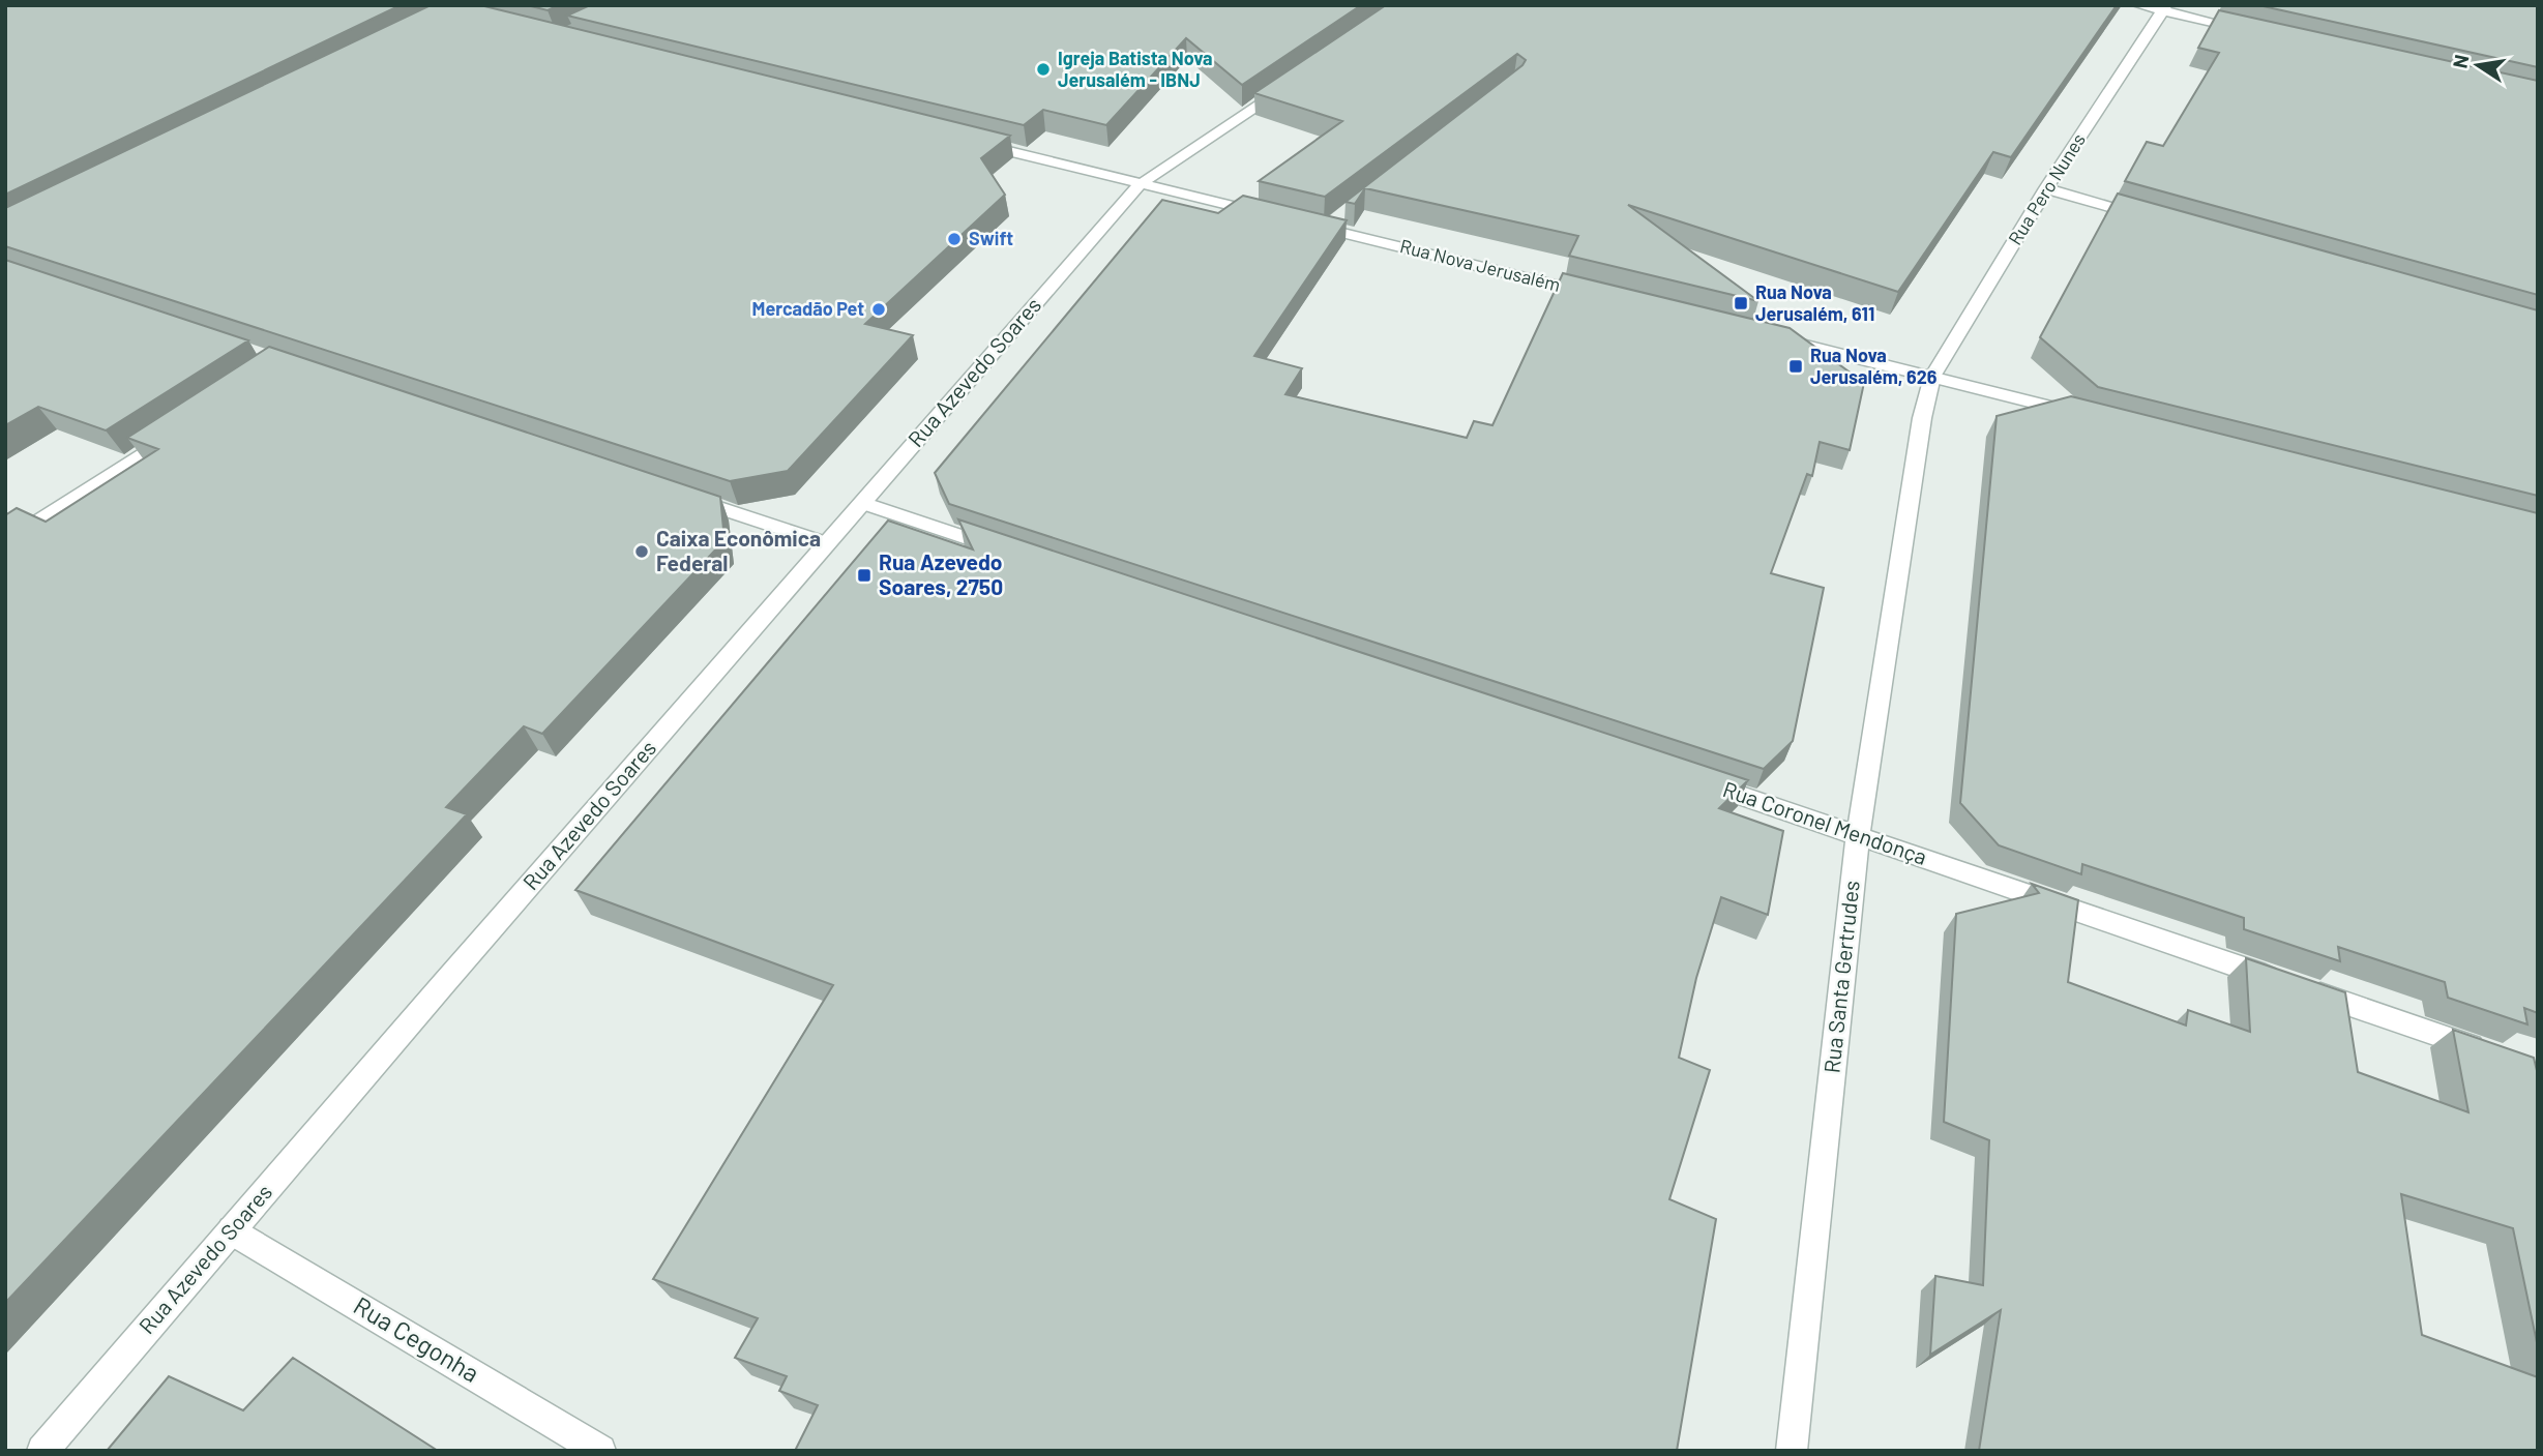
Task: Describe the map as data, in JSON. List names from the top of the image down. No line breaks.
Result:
{"streets":{"street":["Rua Pero Nunes","Rua Nova Jerusalém","Rua Azevedo Soares","Rua Coronel Mendonça","Rua Santa Gertrudes","Rua Cegonha"]},"crossings":[["Rua Pero Nunes","Rua Santa Gertrudes"],["Rua Azevedo Soares","Rua Cegonha"],["Rua Coronel Mendonça","Rua Santa Gertrudes"]],"places":{"other":["Igreja Batista Nova Jerusalém - IBNJ","Swift","Mercadão Pet","Caixa Econômica Federal"],"transit":["Rua Nova Jerusalém, 611","Rua Nova Jerusalém, 626","Rua Azevedo Soares, 2750"]},"north":"left"}
